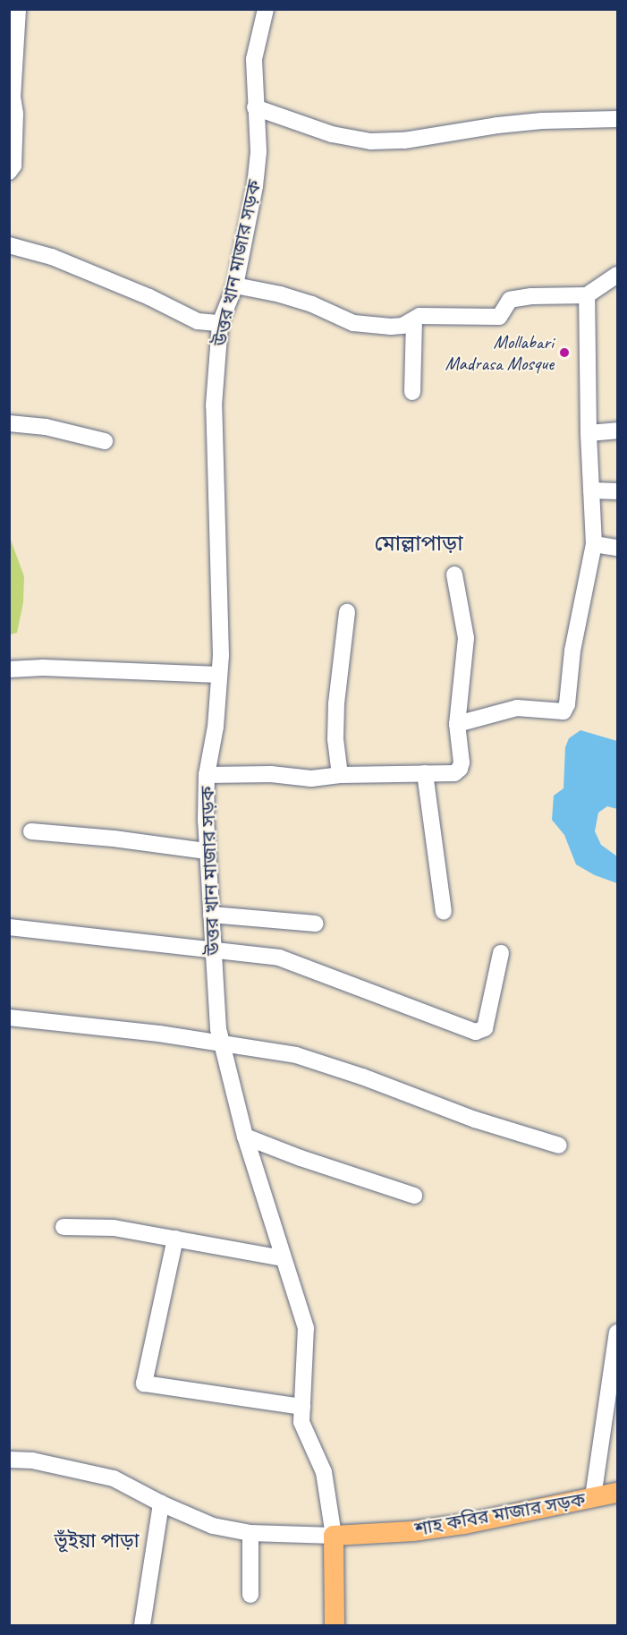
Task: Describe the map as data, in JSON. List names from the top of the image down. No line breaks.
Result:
{"streets":{"main road":["উত্তর খান মাজার সড়ক","শাহ কবির মাজার সড়ক"]},"crossings":[["উত্তর খান মাজার সড়ক","শাহ কবির মাজার সড়ক"]],"districts":["মোল্লাপাড়া","ভূঁইয়া পাড়া"],"places":["Mollabari Madrasa Mosque"]}
